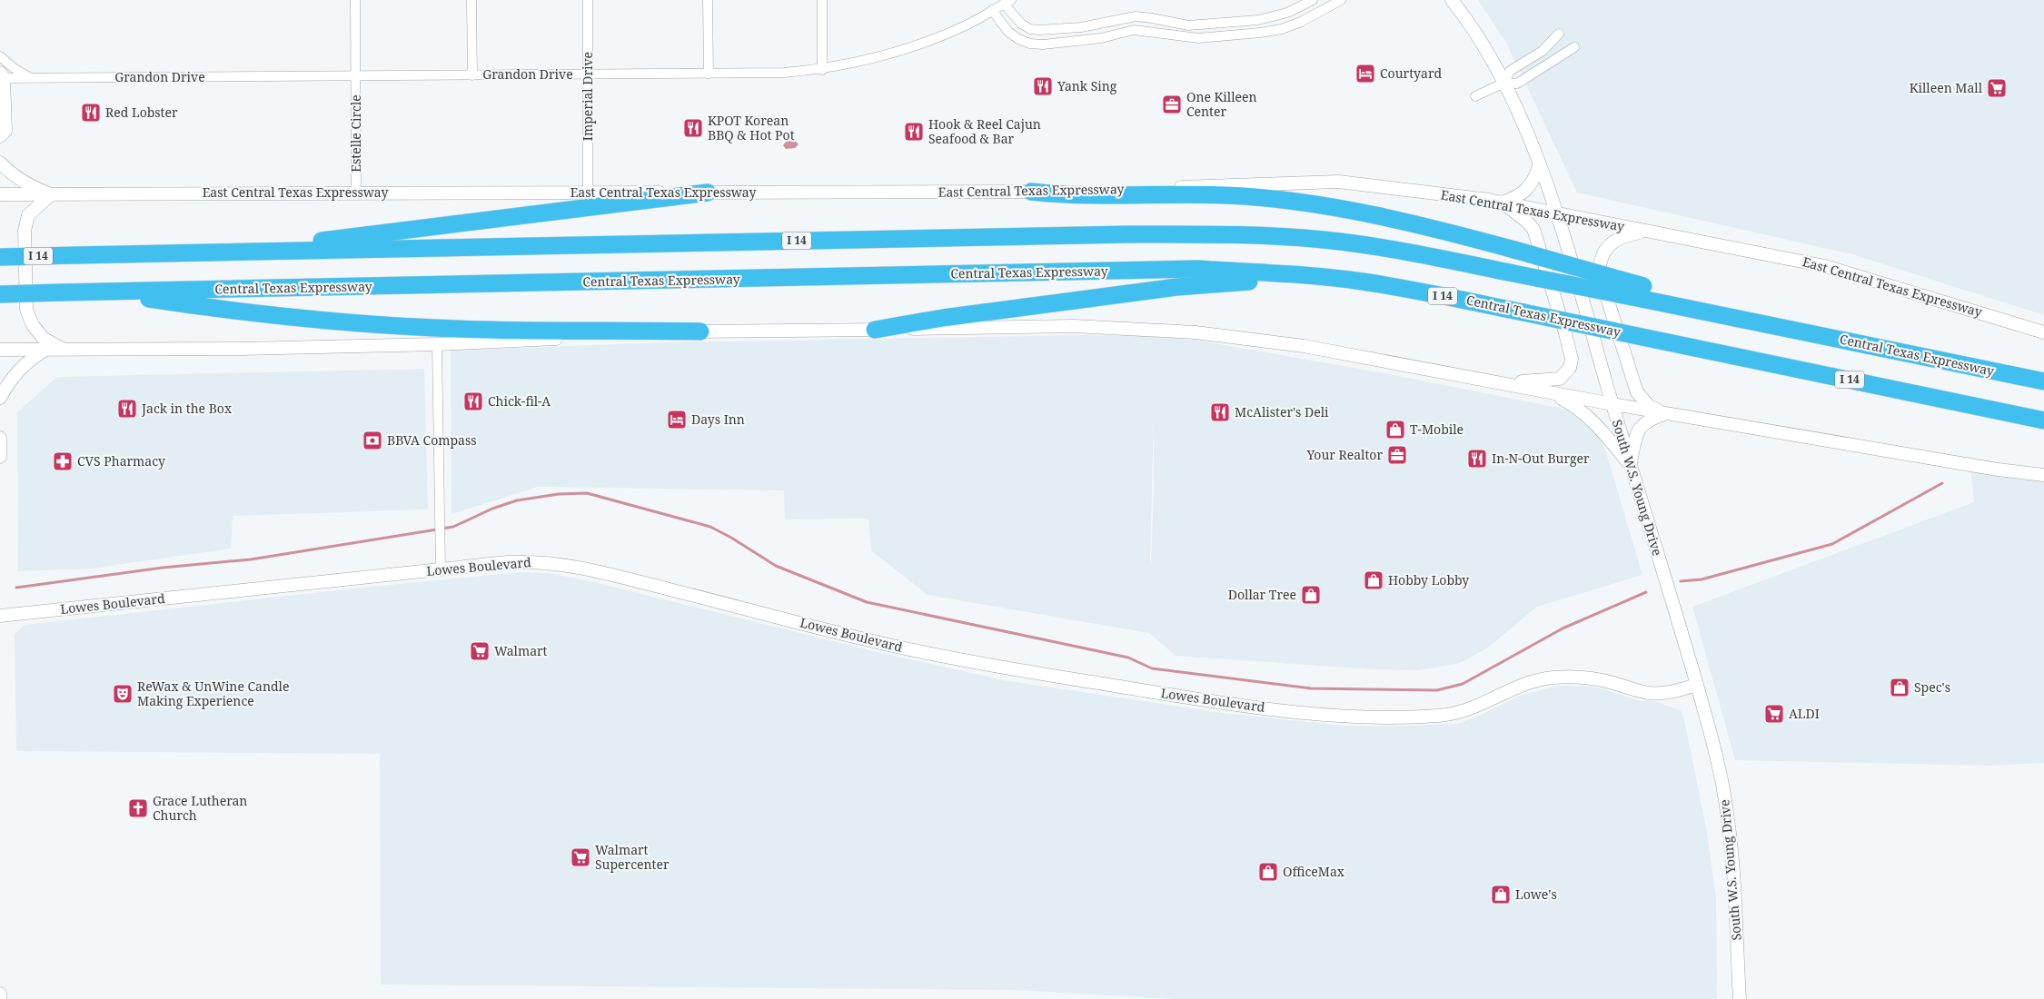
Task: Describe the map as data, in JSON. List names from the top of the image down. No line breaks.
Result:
{"streets":{"highway":["I 14","Central Texas Expressway"],"main road":["East Central Texas Expressway","South W.S. Young Drive","Lowes Boulevard"],"street":["Grandon Drive","Imperial Drive","Estelle Circle"]},"crossings":[["Grandon Drive","Imperial Drive"],["Grandon Drive","Estelle Circle"],["Imperial Drive","East Central Texas Expressway"],["Estelle Circle","East Central Texas Expressway"],["East Central Texas Expressway","South W.S. Young Drive"],["South W.S. Young Drive","Lowes Boulevard"]],"places":{"hotel":["Courtyard","Days Inn"],"restaurant":["Yank Sing","Red Lobster","KPOT Korean BBQ & Hot Pot","Hook & Reel Cajun Seafood & Bar","Chick-fil-A","Jack in the Box","McAlister's Deli","In-N-Out Burger"],"supermarket":["Killeen Mall","Walmart","ALDI","Walmart Supercenter"],"office":["One Killeen Center","Your Realtor"],"shop":["T-Mobile","Hobby Lobby","Dollar Tree","Spec's","OfficeMax","Lowe's"],"bank":["BBVA Compass"],"pharmacy":["CVS Pharmacy"],"theatre":["ReWax & UnWine Candle Making Experience"],"church":["Grace Lutheran Church"]}}
